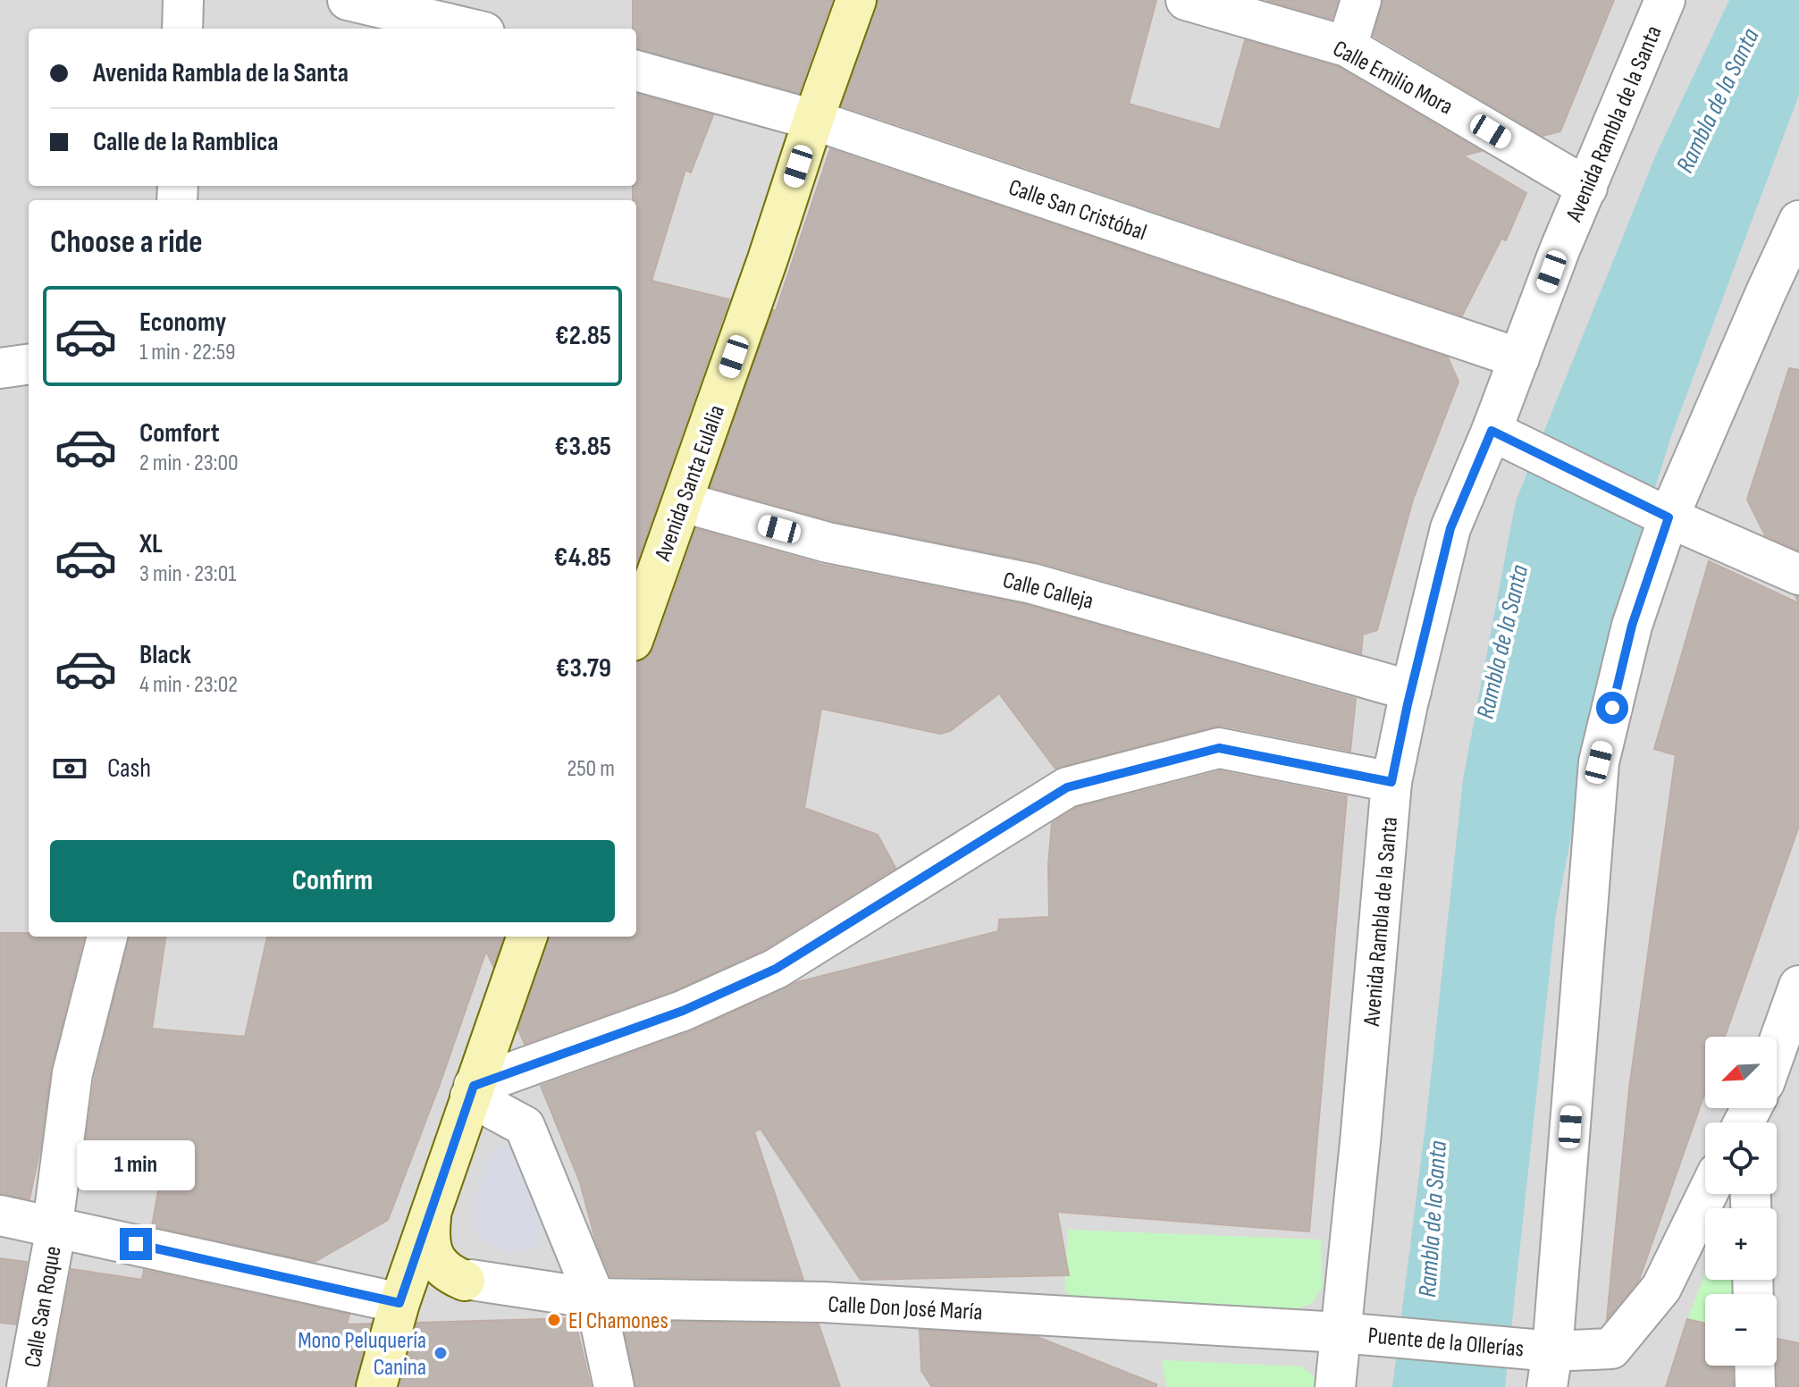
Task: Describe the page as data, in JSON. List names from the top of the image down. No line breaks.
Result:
{"streets":{"street":["Calle Emilio Mora","Avenida Rambla de la Santa","Calle San Cristóbal","Avenida Santa Eulalia","Calle Calleja","Calle San Roque","Calle Don José María","Puente de la Ollerías"]},"crossings":[["Calle Emilio Mora","Avenida Rambla de la Santa"],["Avenida Rambla de la Santa","Calle San Cristóbal"],["Avenida Rambla de la Santa","Calle Calleja"],["Avenida Rambla de la Santa","Calle Don José María"],["Avenida Rambla de la Santa","Puente de la Ollerías"],["Calle San Cristóbal","Avenida Santa Eulalia"],["Avenida Santa Eulalia","Calle Calleja"],["Calle Don José María","Puente de la Ollerías"]],"water":["Rambla de la Santa"],"places":["El Chamones","Mono Peluquería Canina"],"north":"bottom left","page":{"banner":["Avenida Rambla de la Santa","Calle de la Ramblica"],"heading":"Choose a ride","list":[{"name":"Economy","note":"1 min · 22:59","value":"€2.85"},{"name":"Comfort","note":"2 min · 23:00","value":"€3.85"},{"name":"XL","note":"3 min · 23:01","value":"€4.85"},{"name":"Black","note":"4 min · 23:02","value":"€3.79"}],"pay":["Cash","250 m"],"buttons":"Confirm","map_buttons":["+","−"],"bubble":"1 min"}}
